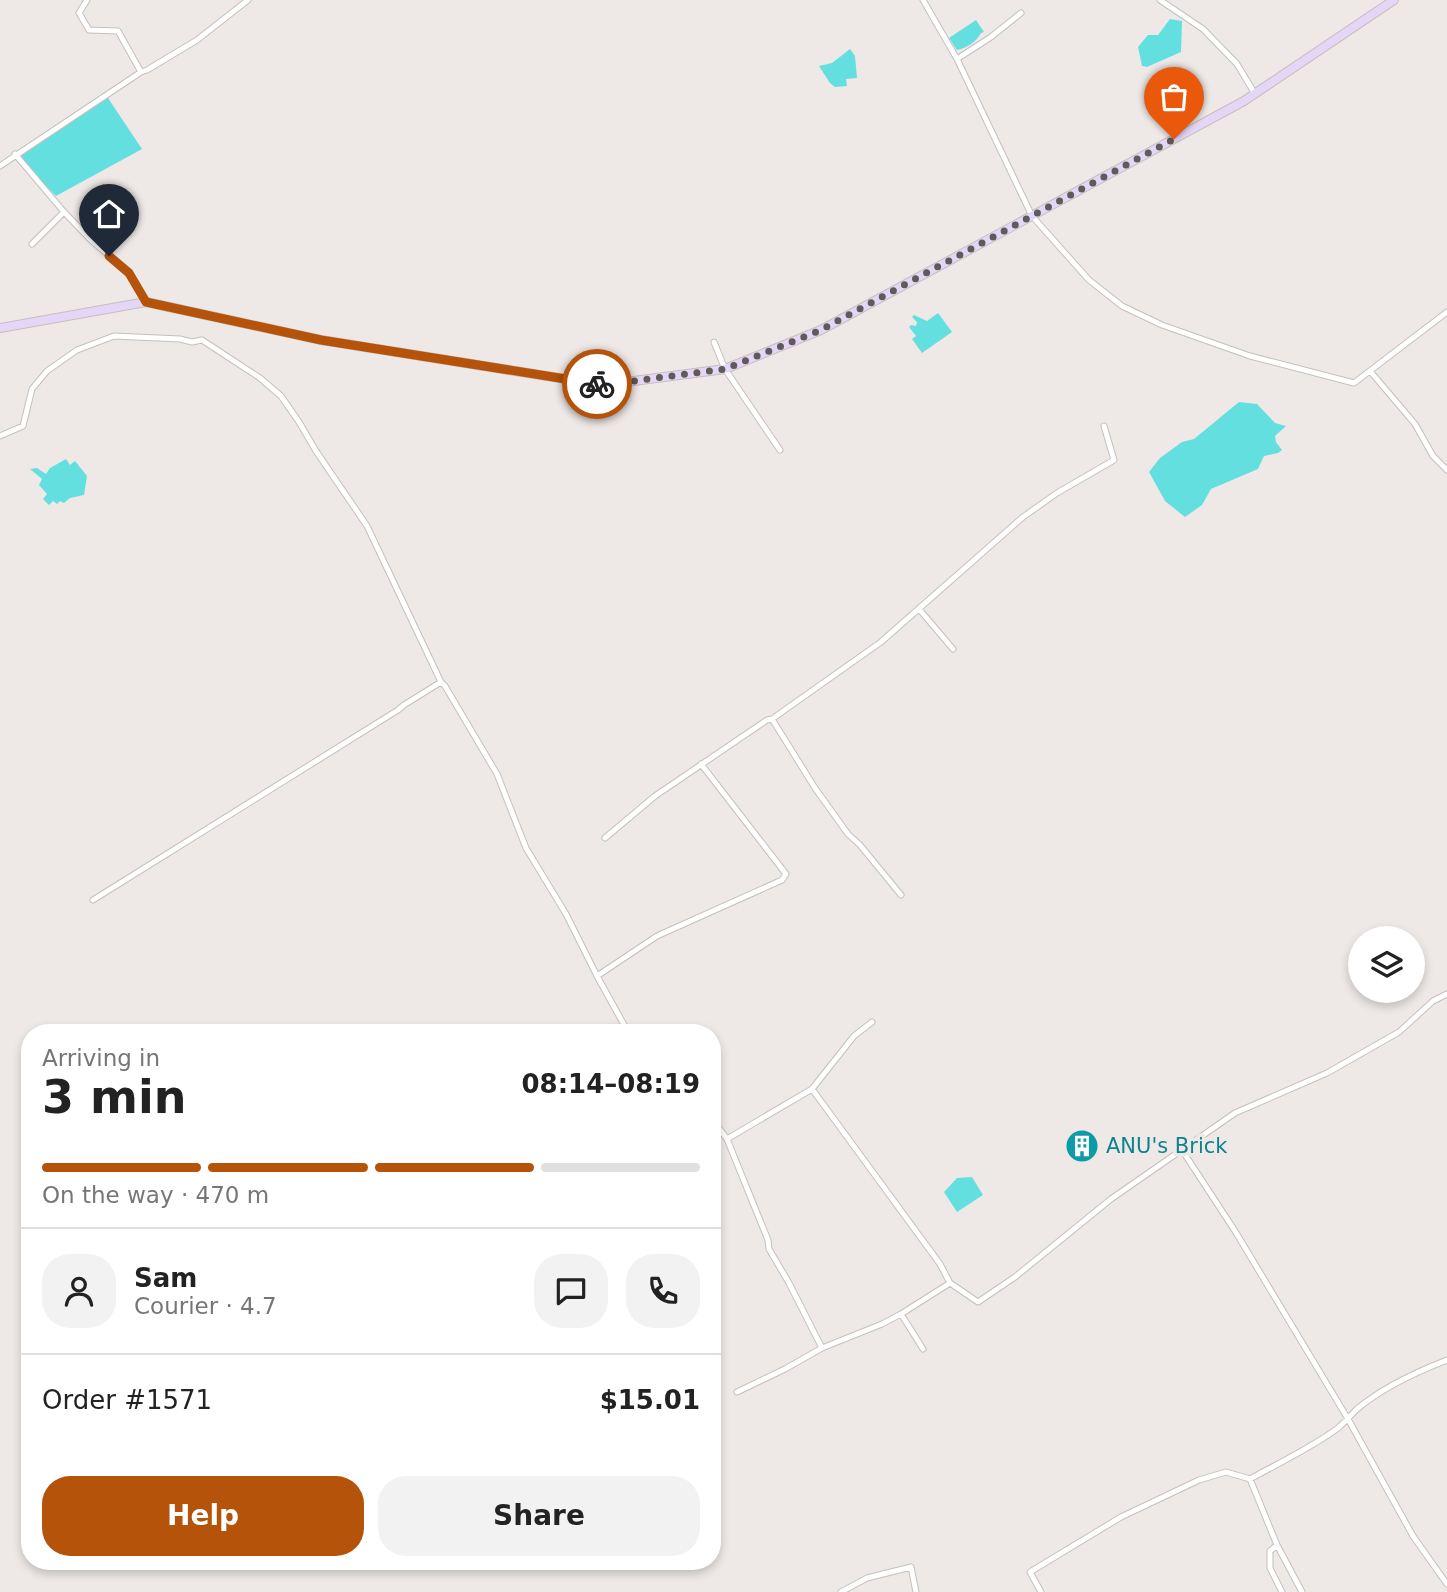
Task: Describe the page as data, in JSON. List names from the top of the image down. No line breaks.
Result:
{"places":{"building":["ANU's Brick"]},"page":{"heading":["3 min","Arriving in","08:14–08:19"],"panel":["Sam","Courier · 4.7","Order #1571","$15.01"],"bar":"On the way · 470 m","buttons":["Help","Share"]}}
